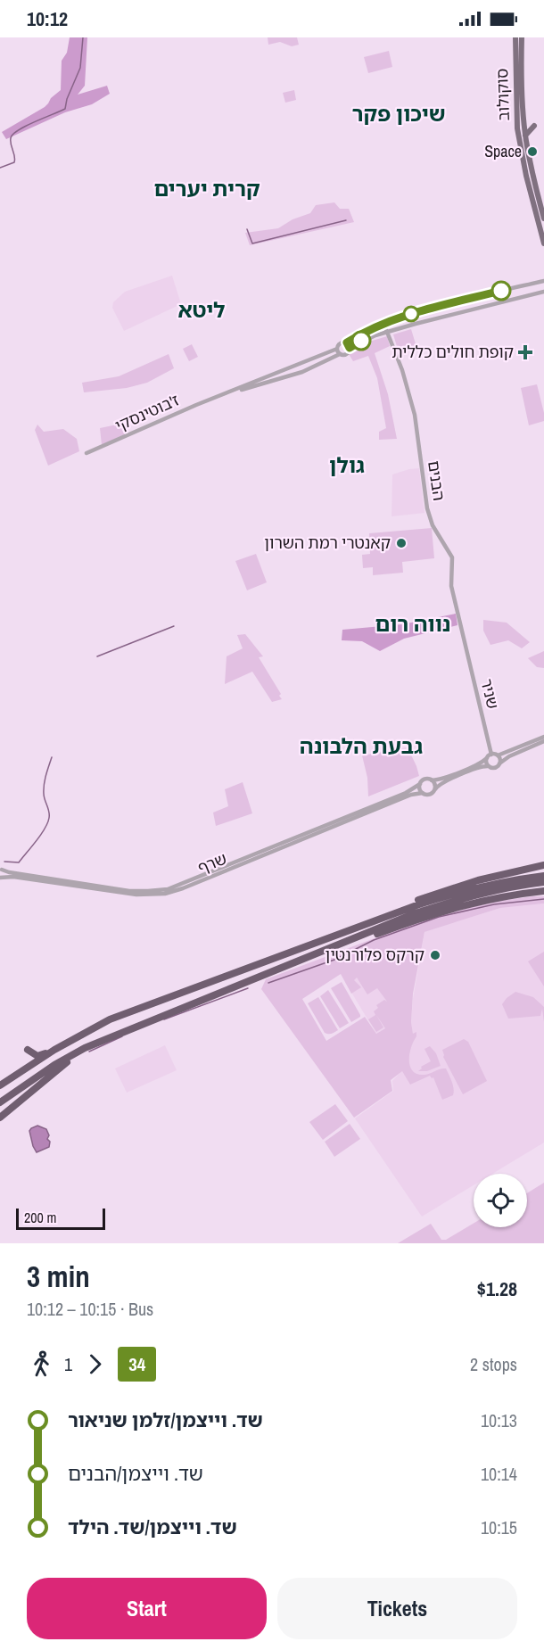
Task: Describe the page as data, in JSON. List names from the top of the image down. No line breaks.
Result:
{"streets":{"main road":["סוקולוב"],"street":["ז'בוטינסקי","הבנים","שניר","שרף"]},"crossings":[["הבנים","שניר"]],"districts":["שיכון פקר","קרית יערים","ליטא","גולן","נווה רום","גבעת הלבונה"],"places":{"other":["Space","קאנטרי רמת השרון","קרקס פלורנטין"],"health":["קופת חולים כללית"]},"lines":["bus line 34"],"scale_bar":"200 m","page":{"status":"10:12","scale":"200 m","heading":["3 min","10:12 – 10:15 · Bus","$1.28"],"legs":["1","34","2 stops"],"list":[{"name":"שד. וייצמן/זלמן שניאור","value":"10:13"},{"name":"שד. וייצמן/הבנים","value":"10:14"},{"name":"שד. וייצמן/שד. הילד","value":"10:15"}],"buttons":["Start","Tickets"]}}
